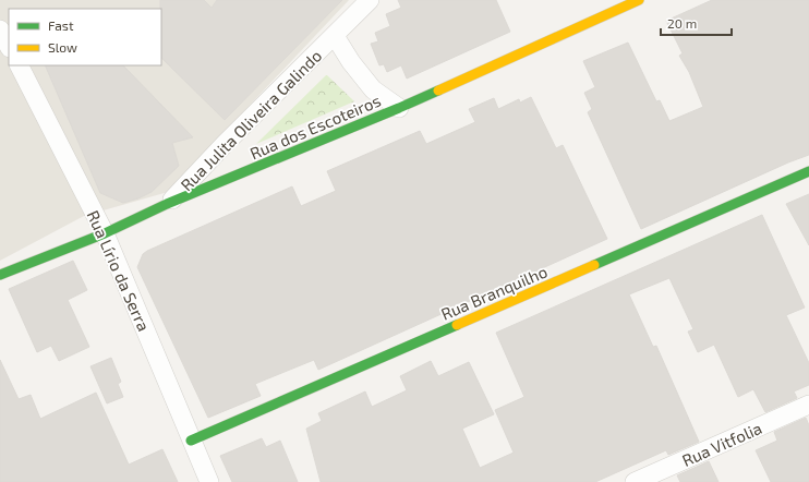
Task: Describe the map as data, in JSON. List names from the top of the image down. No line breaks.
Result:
{"streets":{"street":["Rua Julita Oliveira Galindo","Rua dos Escoteiros","Rua Lírio da Serra","Rua Branquilho","Rua Vitfolia"]},"crossings":[["Rua Julita Oliveira Galindo","Rua dos Escoteiros"],["Rua dos Escoteiros","Rua Lírio da Serra"],["Rua Lírio da Serra","Rua Branquilho"]],"legend":["Fast","Slow"],"scale_bar":"20 m"}
